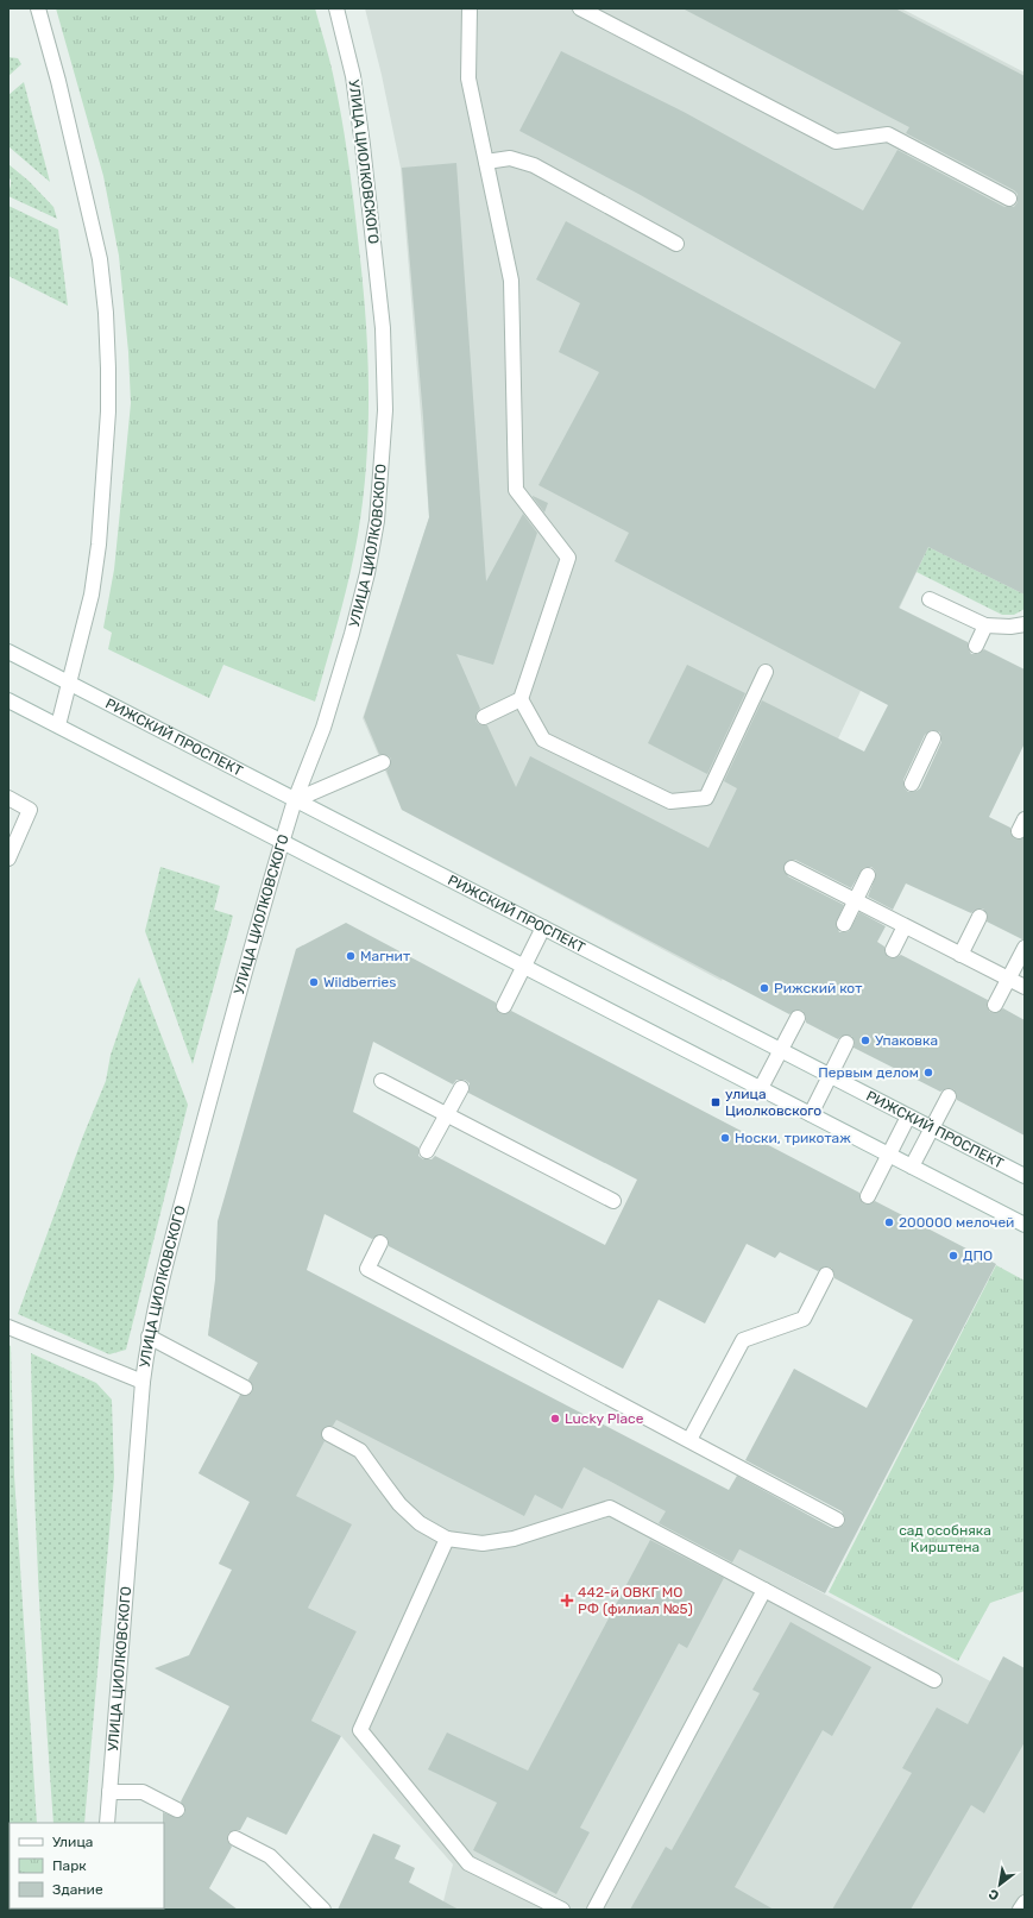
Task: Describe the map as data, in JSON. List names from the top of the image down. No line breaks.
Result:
{"streets":{"street":["УЛИЦА ЦИОЛКОВСКОГО","РИЖСКИЙ ПРОСПЕКТ"]},"crossings":[["УЛИЦА ЦИОЛКОВСКОГО","РИЖСКИЙ ПРОСПЕКТ"]],"parks":["сад особняка Кирштена"],"places":{"other":["Магнит","Wildberries","Рижский кот","Упаковка","Первым делом","Носки, трикотаж","200000 мелочей","ДПО","Lucky Place"],"transit":["улица Циолковского"],"health":["442-й ОВКГ МО РФ (филиал №5)"]},"legend":["Улица","Парк","Здание"],"north":"bottom left"}
